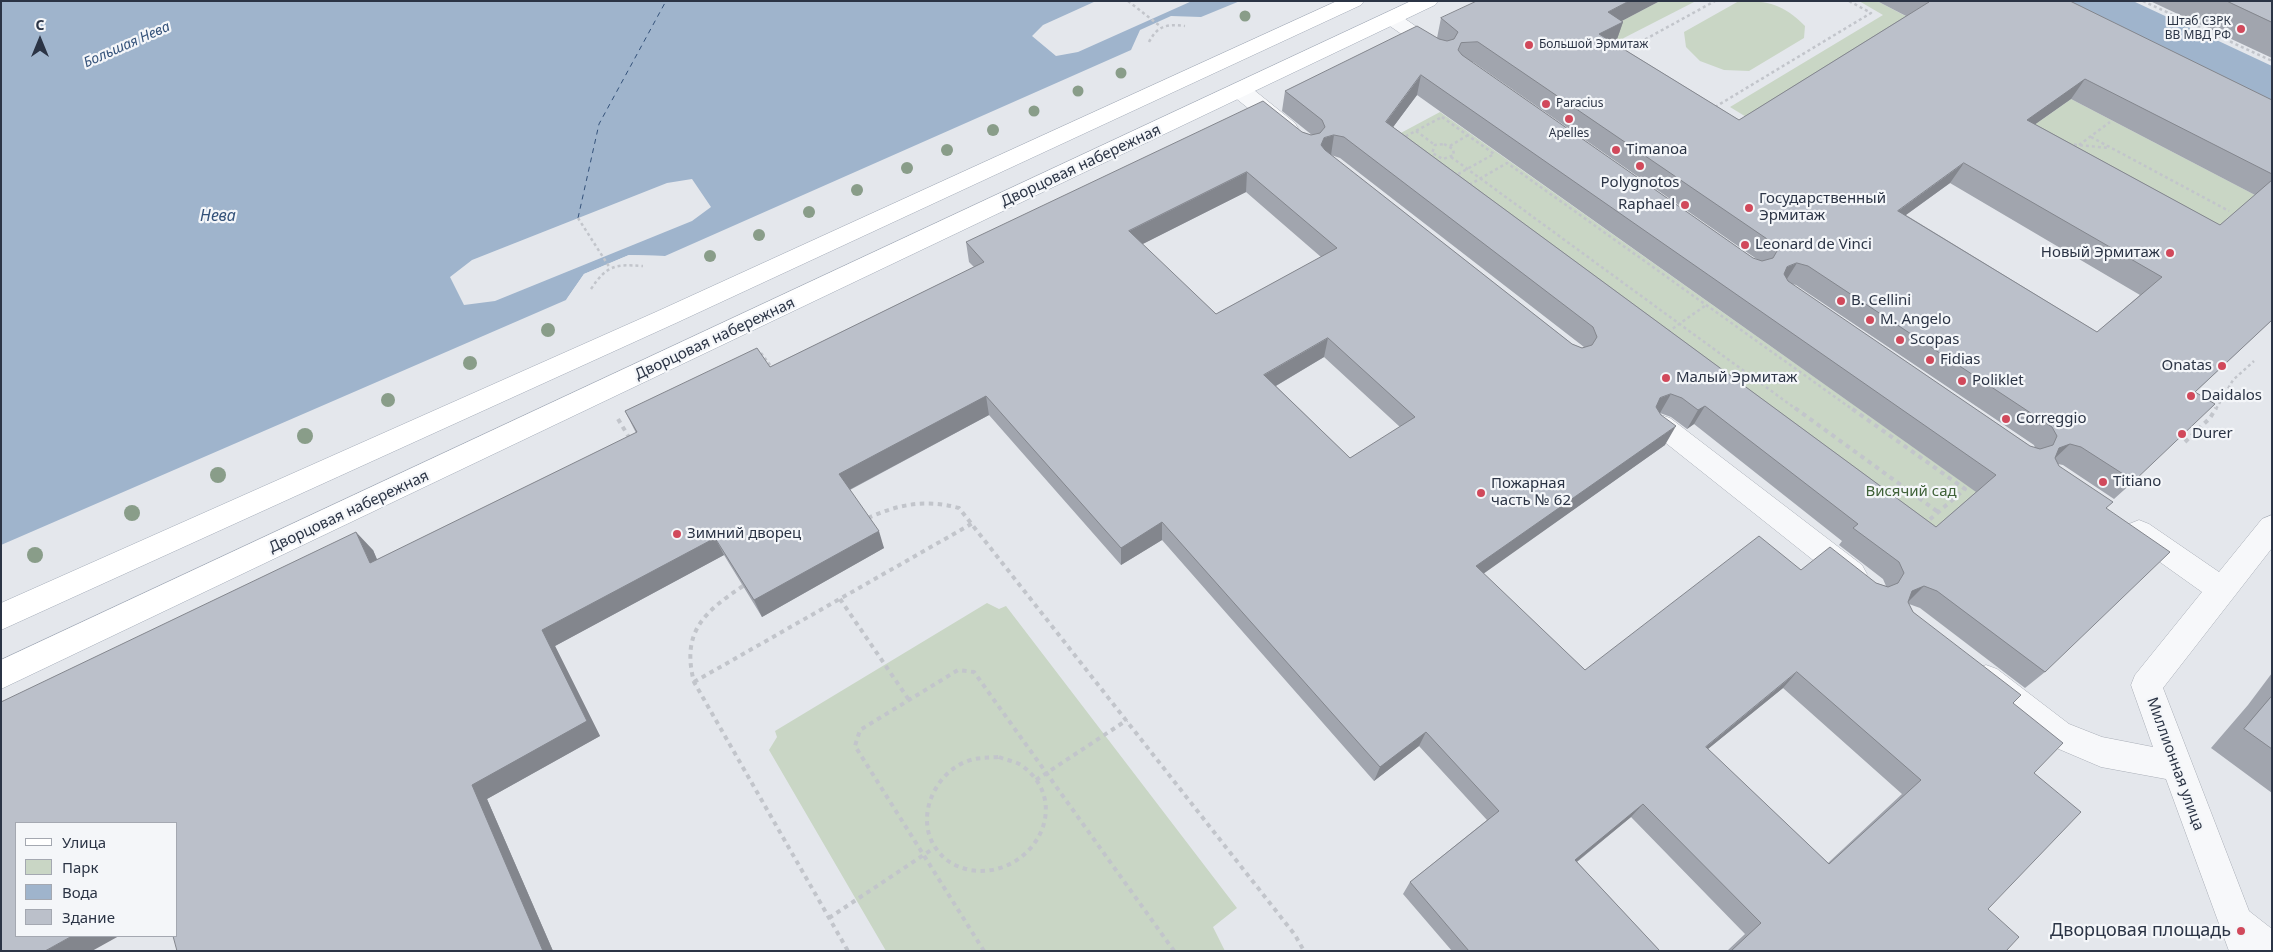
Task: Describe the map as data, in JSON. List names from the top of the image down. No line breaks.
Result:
{"streets":{"main road":["Дворцовая набережная"],"street":["Миллионная улица"]},"water":["Большая Нева","Нева"],"parks":["Висячий сад"],"places":["Штаб СЗРК ВВ МВД РФ","Большой Эрмитаж","Paracius","Apelles","Timanoa","Polygnotos","Raphael","Государственный Эрмитаж","Leonard de Vinci","Новый Эрмитаж","B. Cellini","M. Angelo","Scopas","Fidias","Onatas","Малый Эрмитаж","Poliklet","Daidalos","Correggio","Durer","Titiano","Пожарная часть № 62","Зимний дворец","Дворцовая площадь"],"legend":["Улица","Парк","Вода","Здание"],"north":"top"}
